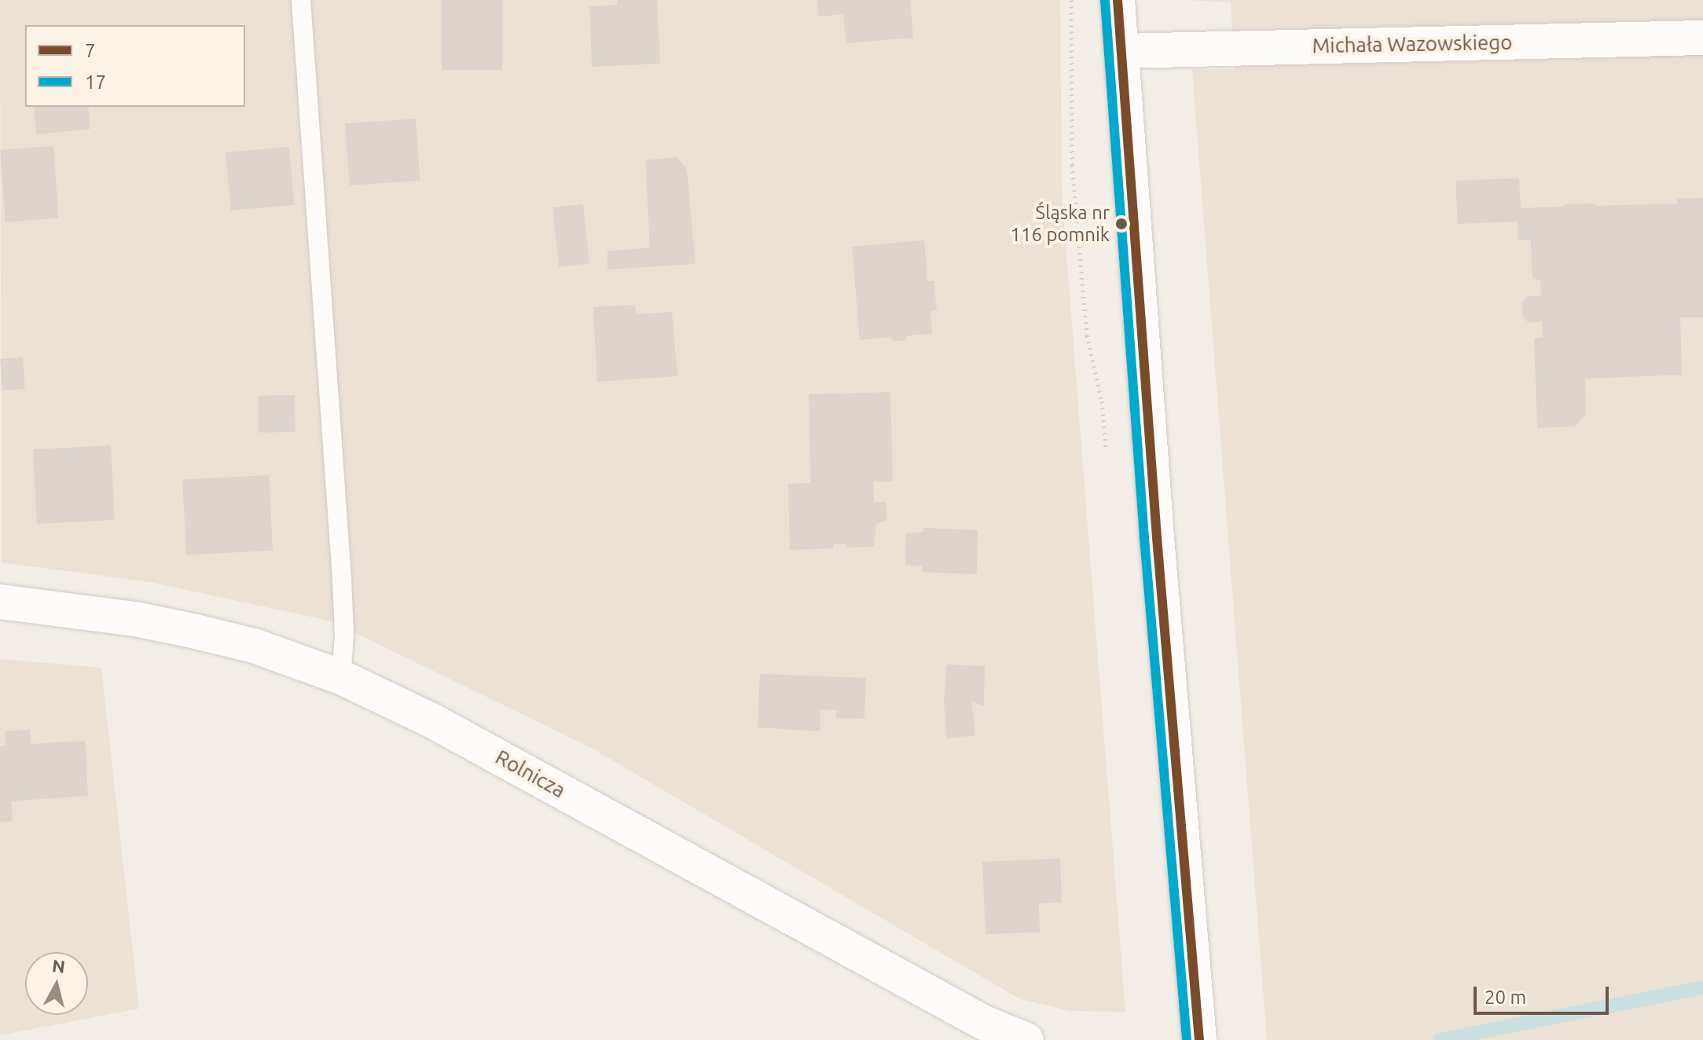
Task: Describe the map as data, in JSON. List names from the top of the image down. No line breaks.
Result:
{"streets":{"street":["Michała Wazowskiego","Rolnicza"]},"places":["Śląska nr 116 pomnik"],"lines":["transit line 7","transit line 17"],"legend":["7","17"],"scale_bar":"20 m","north":"top"}
